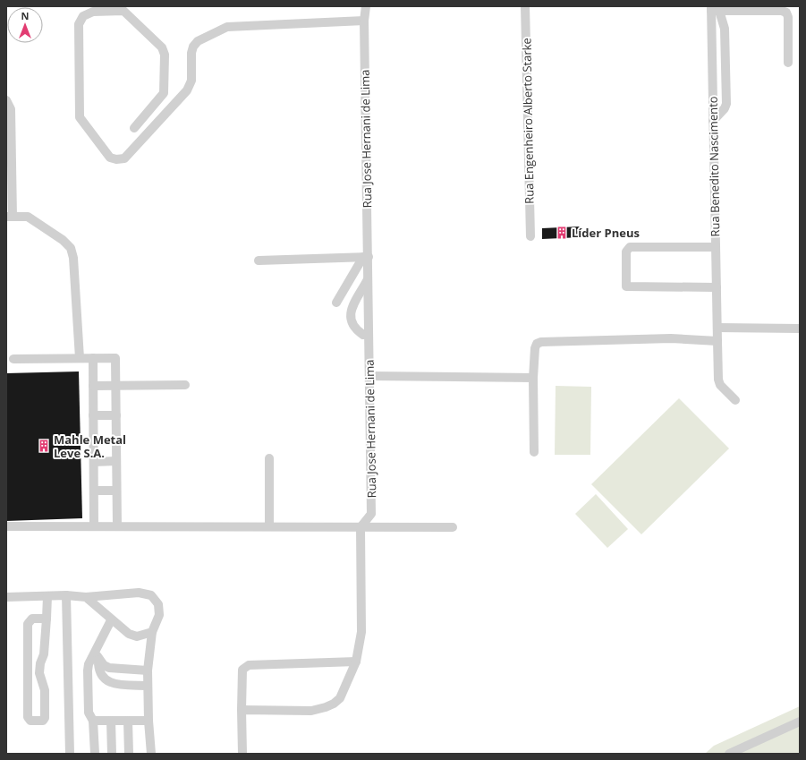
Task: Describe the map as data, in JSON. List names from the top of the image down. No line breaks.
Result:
{"streets":{"street":["Rua Engenheiro Alberto Starke","Rua Jose Hernani de Lima","Rua Benedito Nascimento"]},"places":{"building":["Líder Pneus","Mahle Metal Leve S.A."]},"north":"top"}
